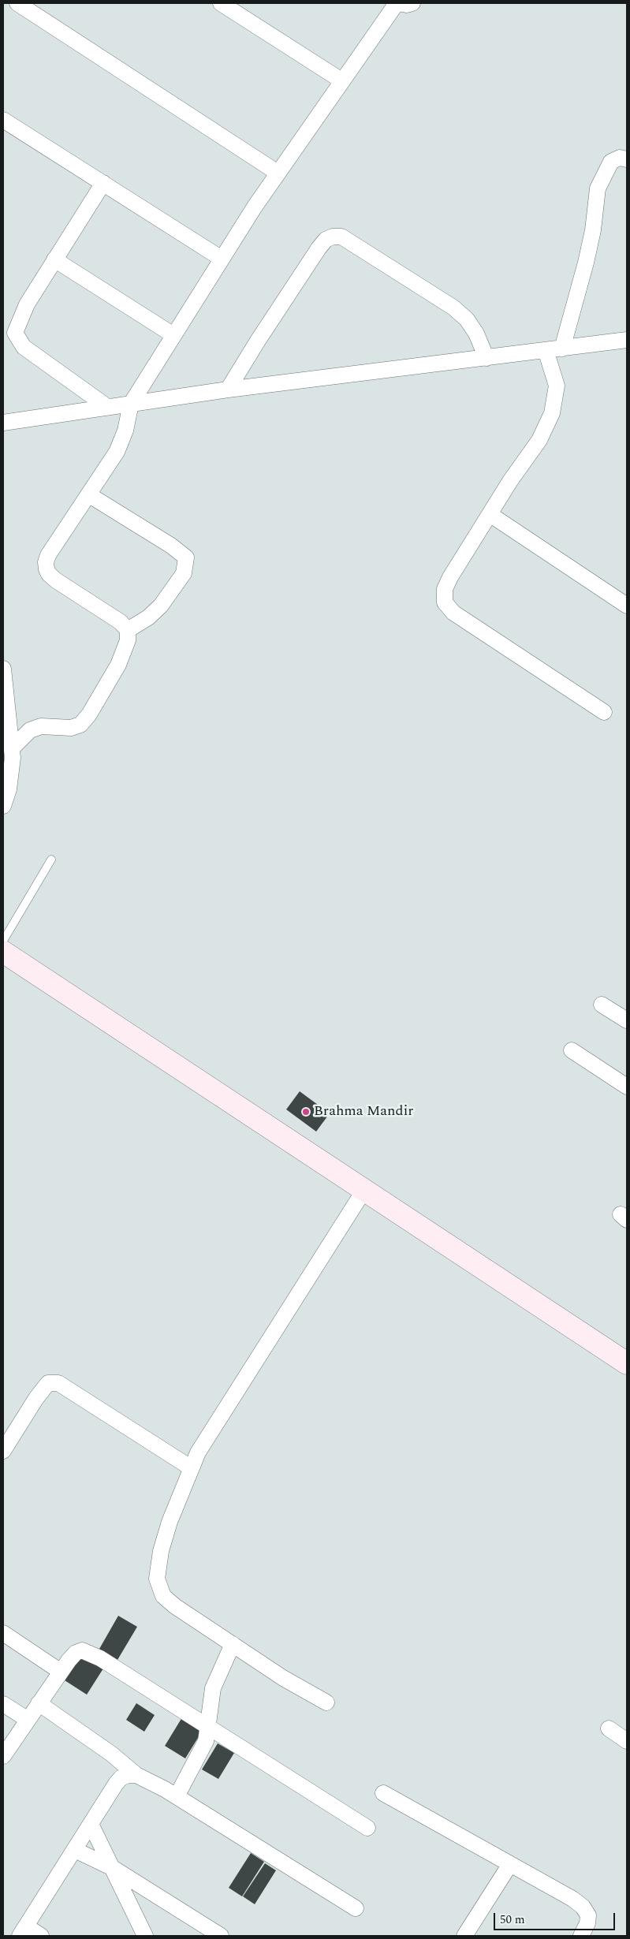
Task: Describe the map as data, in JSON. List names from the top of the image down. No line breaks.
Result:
{"places":["Brahma Mandir"],"scale_bar":"50 m"}
